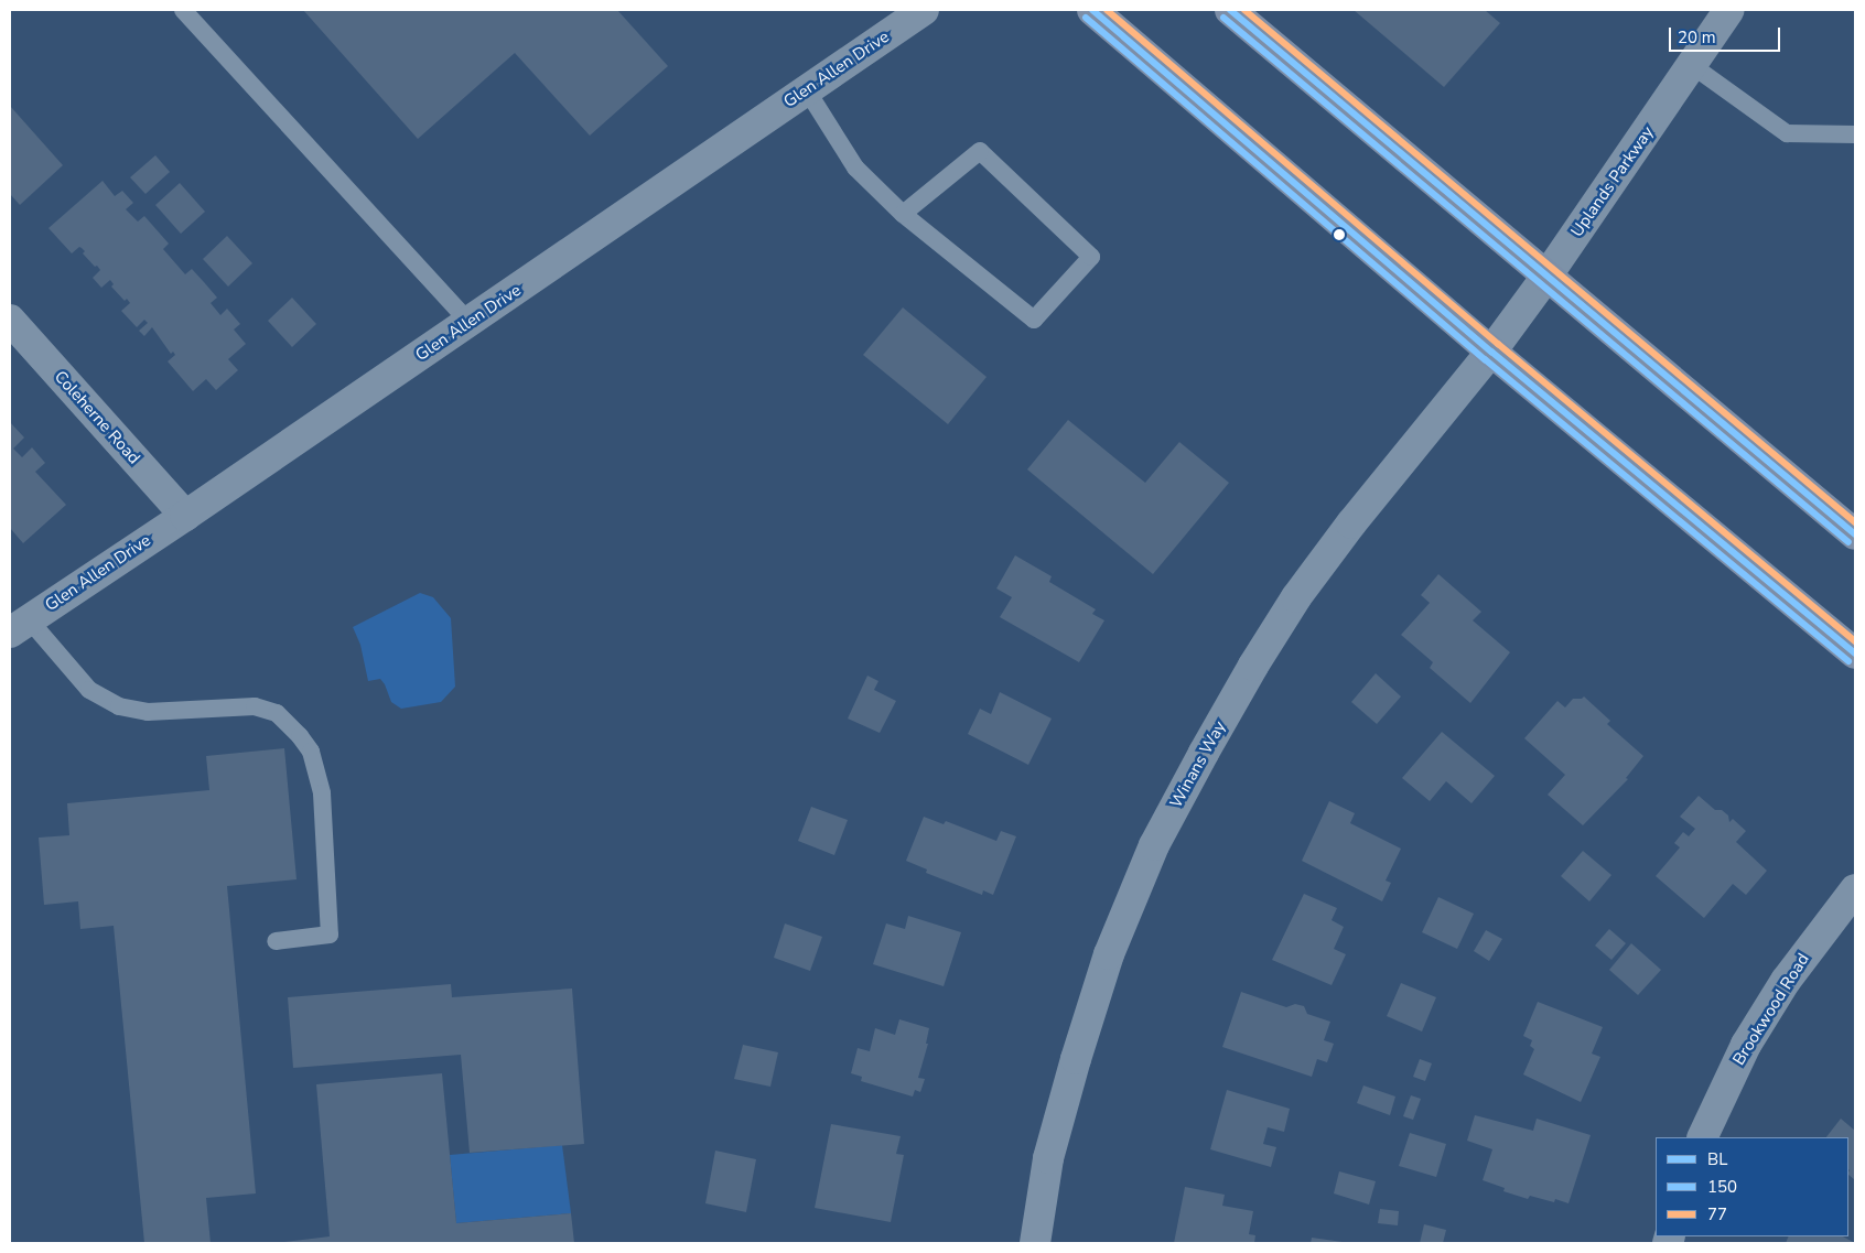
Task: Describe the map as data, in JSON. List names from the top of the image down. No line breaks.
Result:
{"streets":{"street":["Glen Allen Drive","Uplands Parkway","Coleherne Road","Winans Way","Brookwood Road"]},"crossings":[["Glen Allen Drive","Coleherne Road"],["Uplands Parkway","Winans Way"]],"lines":["transit line BL","transit line 77","transit line 150"],"legend":["BL","150","77"],"scale_bar":"20 m"}
